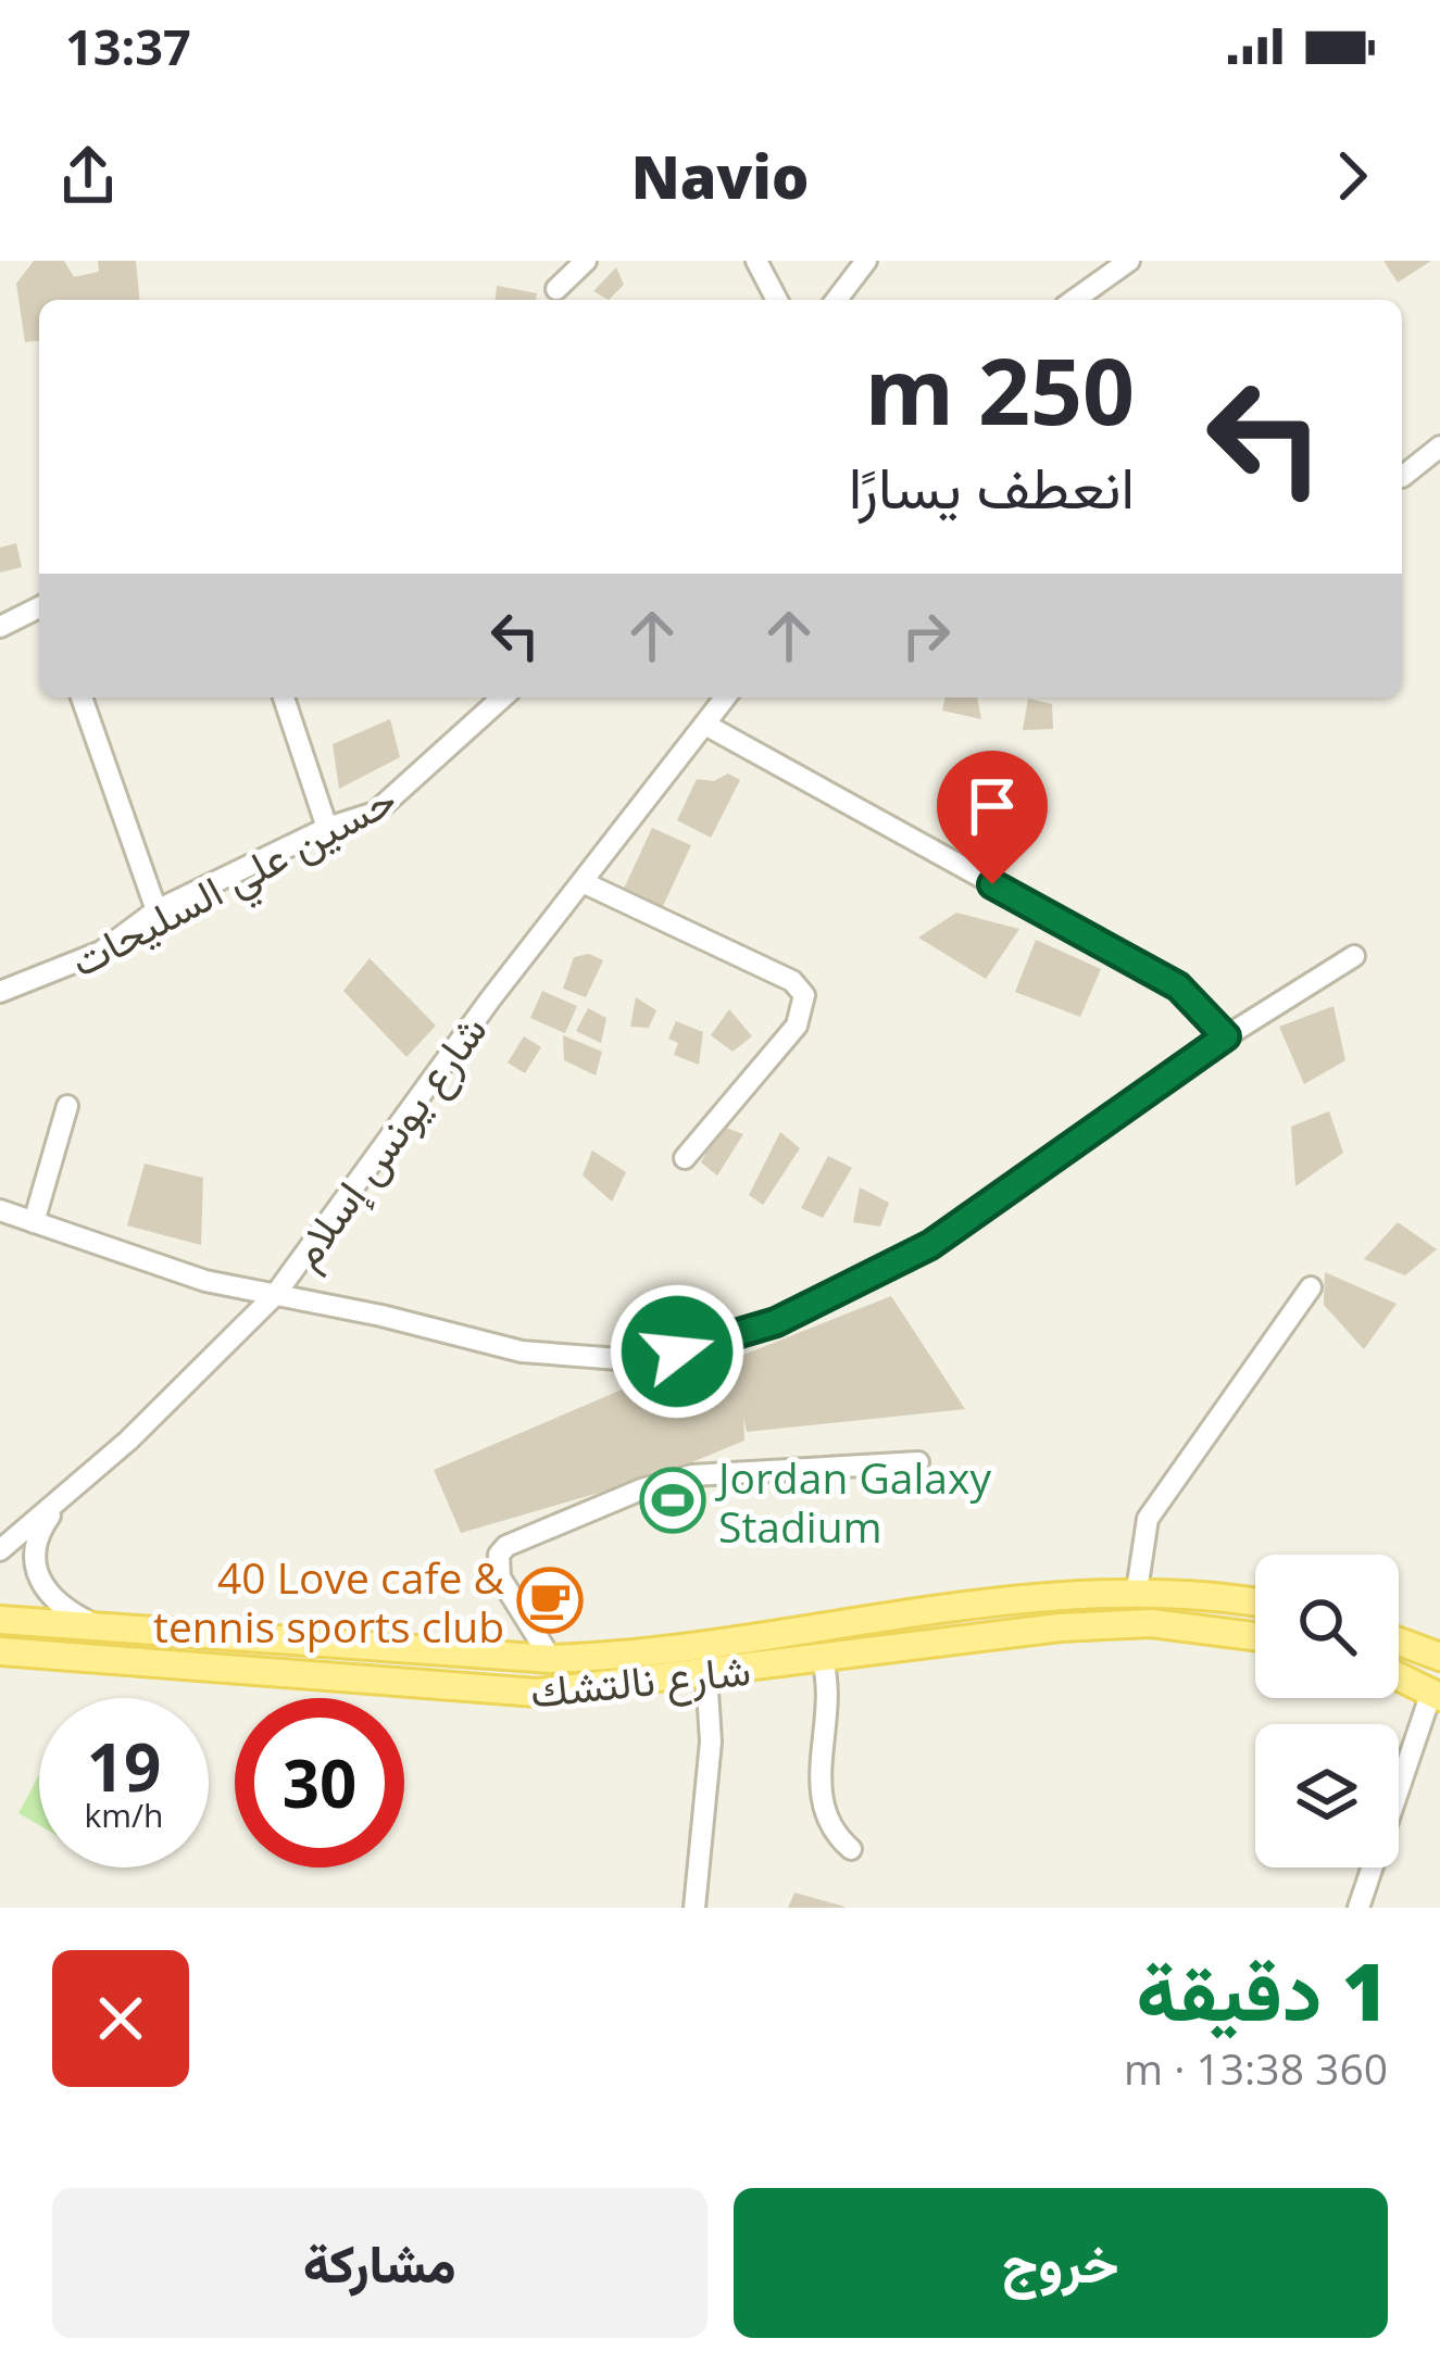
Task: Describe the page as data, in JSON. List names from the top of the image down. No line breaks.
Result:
{"streets":{"main road":["شارع نالتشك"],"street":["حسين علي السليحات","شارع يونس إسلام"]},"places":{"sports":["Jordan Galaxy Stadium"],"cafe":["40 Love cafe & tennis sports club"]},"page":{"status":"13:37","header":"Navio","turn":["250 m","انعطف يسارًا"],"speed":"19 km/h","limit":"30","heading":["1 دقيقة","360 m · 13:38"],"buttons":["خروج","مشاركة"]}}
